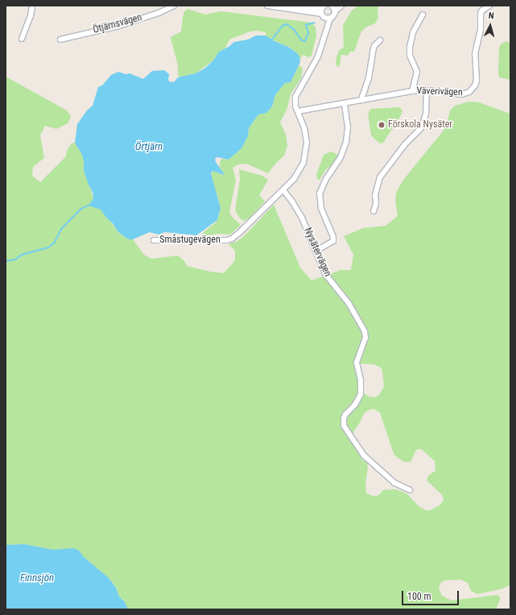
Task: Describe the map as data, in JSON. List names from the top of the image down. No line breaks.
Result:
{"streets":{"street":["Ötjärnsvägen","Väverivägen","Småstugevägen","Nysätervägen"]},"crossings":[["Småstugevägen","Nysätervägen"]],"water":["Örtjärn","Finnsjön"],"places":["Förskola Nysäter"],"scale_bar":"100 m","north":"top"}
